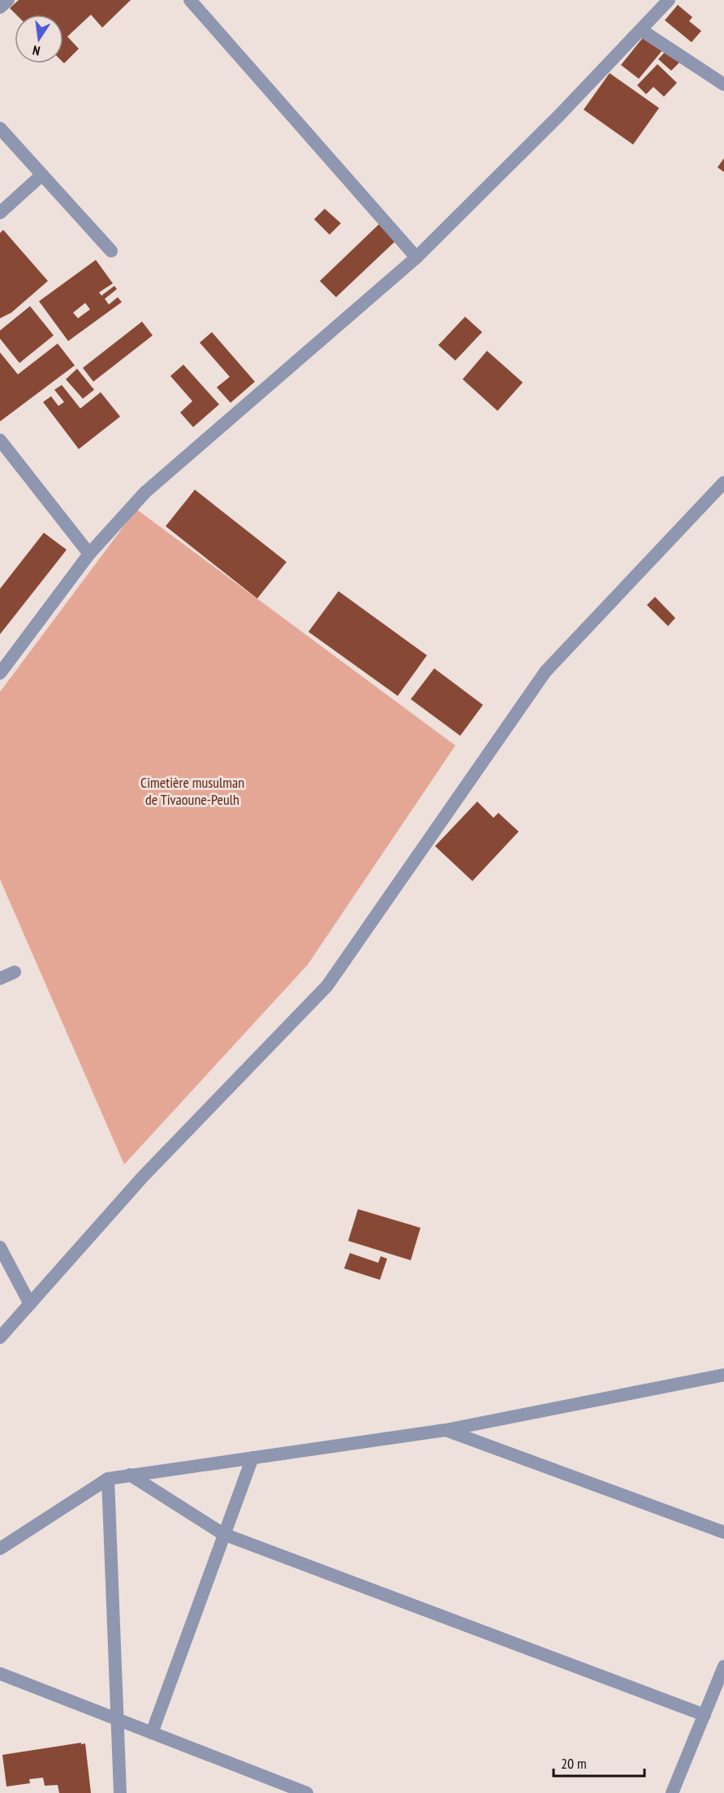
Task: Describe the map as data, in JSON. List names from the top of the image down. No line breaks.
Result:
{"parks":["Cimetière musulman de Tivaoune-Peulh"],"scale_bar":"20 m","north":"bottom"}
